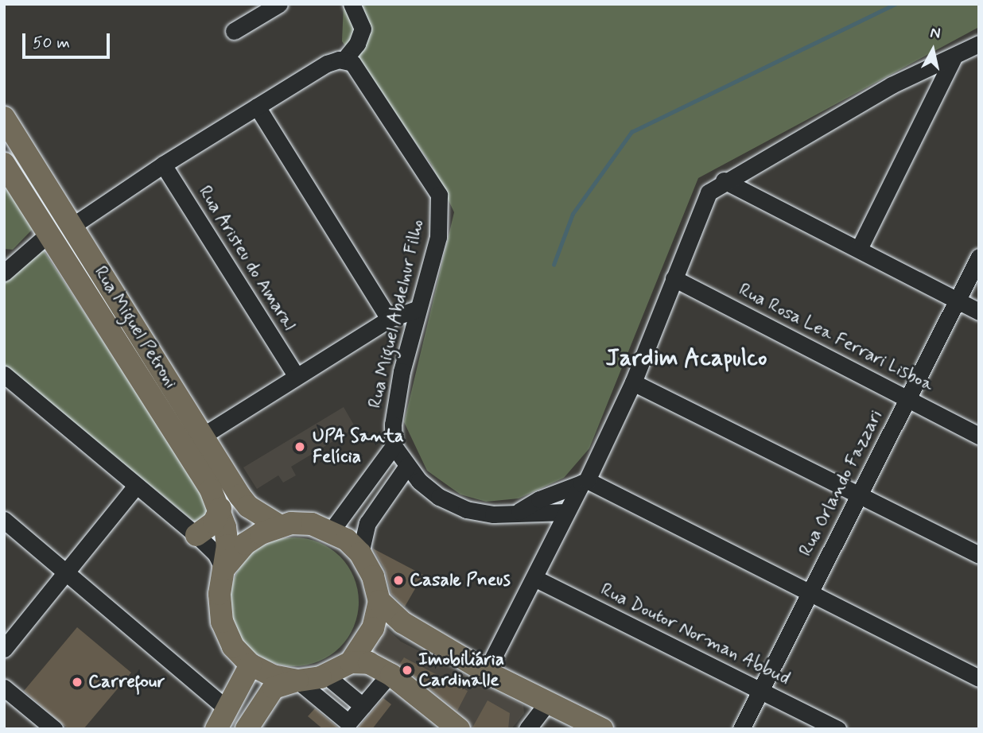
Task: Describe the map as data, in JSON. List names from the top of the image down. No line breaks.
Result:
{"streets":{"main road":["Rua Miguel Petroni"],"street":["Rua Aristeu do Amaral","Rua Miguel Abdelnur Filho","Rua Rosa Lea Ferrari Lisboa","Rua Orlando Fazzari","Rua Doutor Norman Abbud"]},"crossings":[["Rua Rosa Lea Ferrari Lisboa","Rua Orlando Fazzari"],["Rua Orlando Fazzari","Rua Doutor Norman Abbud"]],"districts":["Jardim Acapulco"],"places":["UPA Santa Felícia","Casale Pneus","Imobiliária Cardinalle","Carrefour"],"scale_bar":"50 m","north":"top"}
